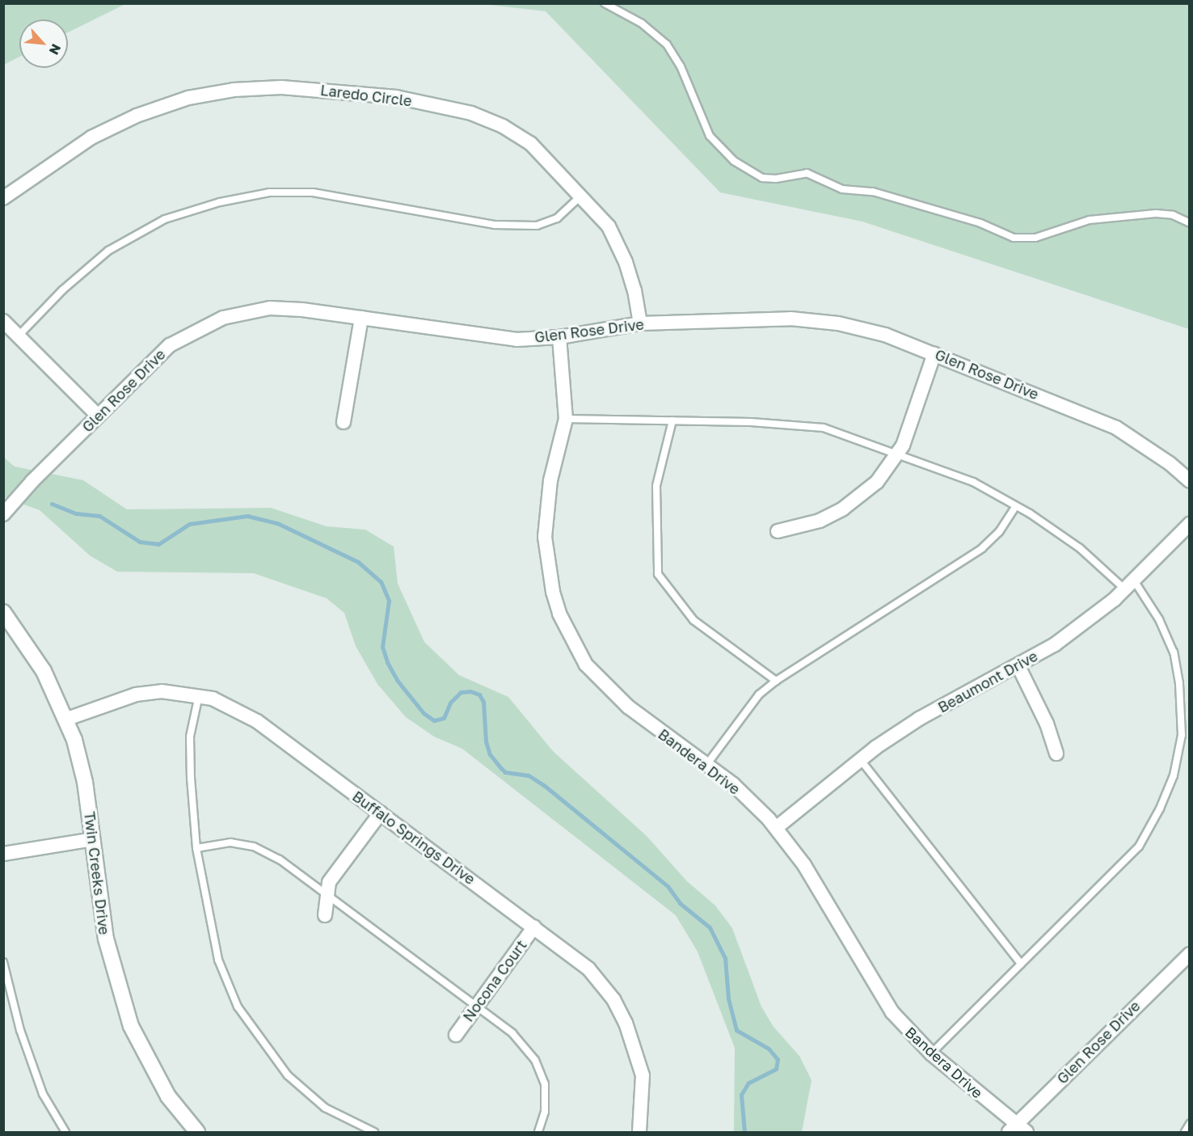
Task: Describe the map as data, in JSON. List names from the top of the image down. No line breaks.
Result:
{"streets":{"street":["Laredo Circle","Glen Rose Drive","Beaumont Drive","Bandera Drive","Buffalo Springs Drive","Twin Creeks Drive","Nocona Court"]},"crossings":[["Laredo Circle","Glen Rose Drive"],["Glen Rose Drive","Bandera Drive"],["Beaumont Drive","Bandera Drive"],["Buffalo Springs Drive","Twin Creeks Drive"],["Buffalo Springs Drive","Nocona Court"]],"north":"bottom right"}
